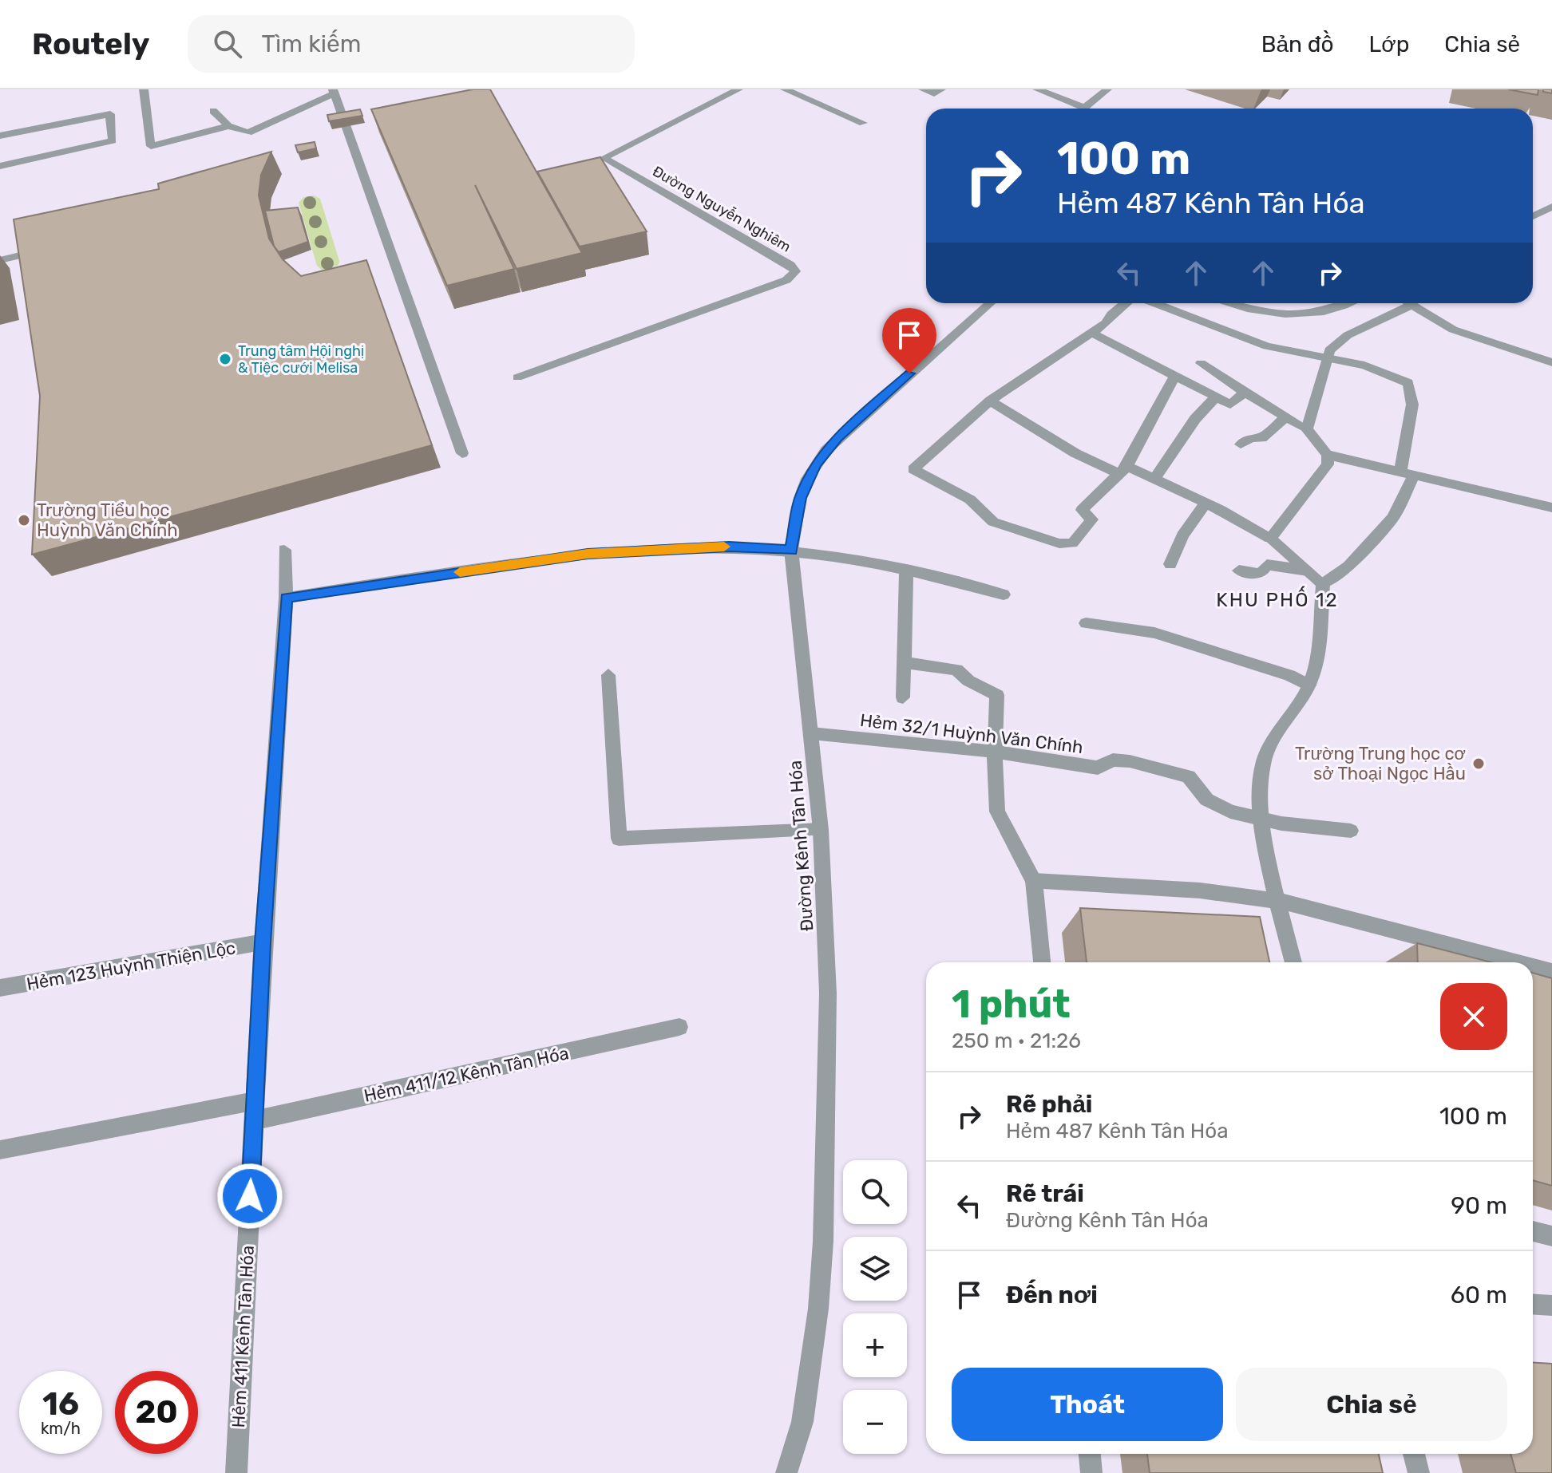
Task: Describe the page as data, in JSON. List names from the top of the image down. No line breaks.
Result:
{"streets":{"street":["Đường Nguyễn Nghiêm","Hẻm 32/1 Huỳnh Văn Chính","Đường Kênh Tân Hóa","Hẻm 123 Huỳnh Thiện Lộc","Hẻm 411/12 Kênh Tân Hóa","Hẻm 411 Kênh Tân Hóa"]},"crossings":[["Hẻm 32/1 Huỳnh Văn Chính","Đường Kênh Tân Hóa"],["Hẻm 123 Huỳnh Thiện Lộc","Hẻm 411 Kênh Tân Hóa"],["Hẻm 411/12 Kênh Tân Hóa","Hẻm 411 Kênh Tân Hóa"]],"districts":["KHU PHỐ 12"],"places":["Trung tâm Hội nghị & Tiệc cưới Melisa","Trường Tiểu học Huỳnh Văn Chính","Trường Trung học cơ sở Thoại Ngọc Hầu"],"page":{"header":"Routely","search":"Tìm kiếm","nav":["Bản đồ","Lớp","Chia sẻ"],"turn":["100 m","Hẻm 487 Kênh Tân Hóa"],"heading":["1 phút","250 m · 21:26"],"list":[{"name":"Rẽ phải","note":"Hẻm 487 Kênh Tân Hóa","value":"100 m"},{"name":"Rẽ trái","note":"Đường Kênh Tân Hóa","value":"90 m"},{"name":"Đến nơi","value":"60 m"}],"map_buttons":["+","−"],"buttons":["Thoát","Chia sẻ"],"speed":"16 km/h","limit":"20"}}
